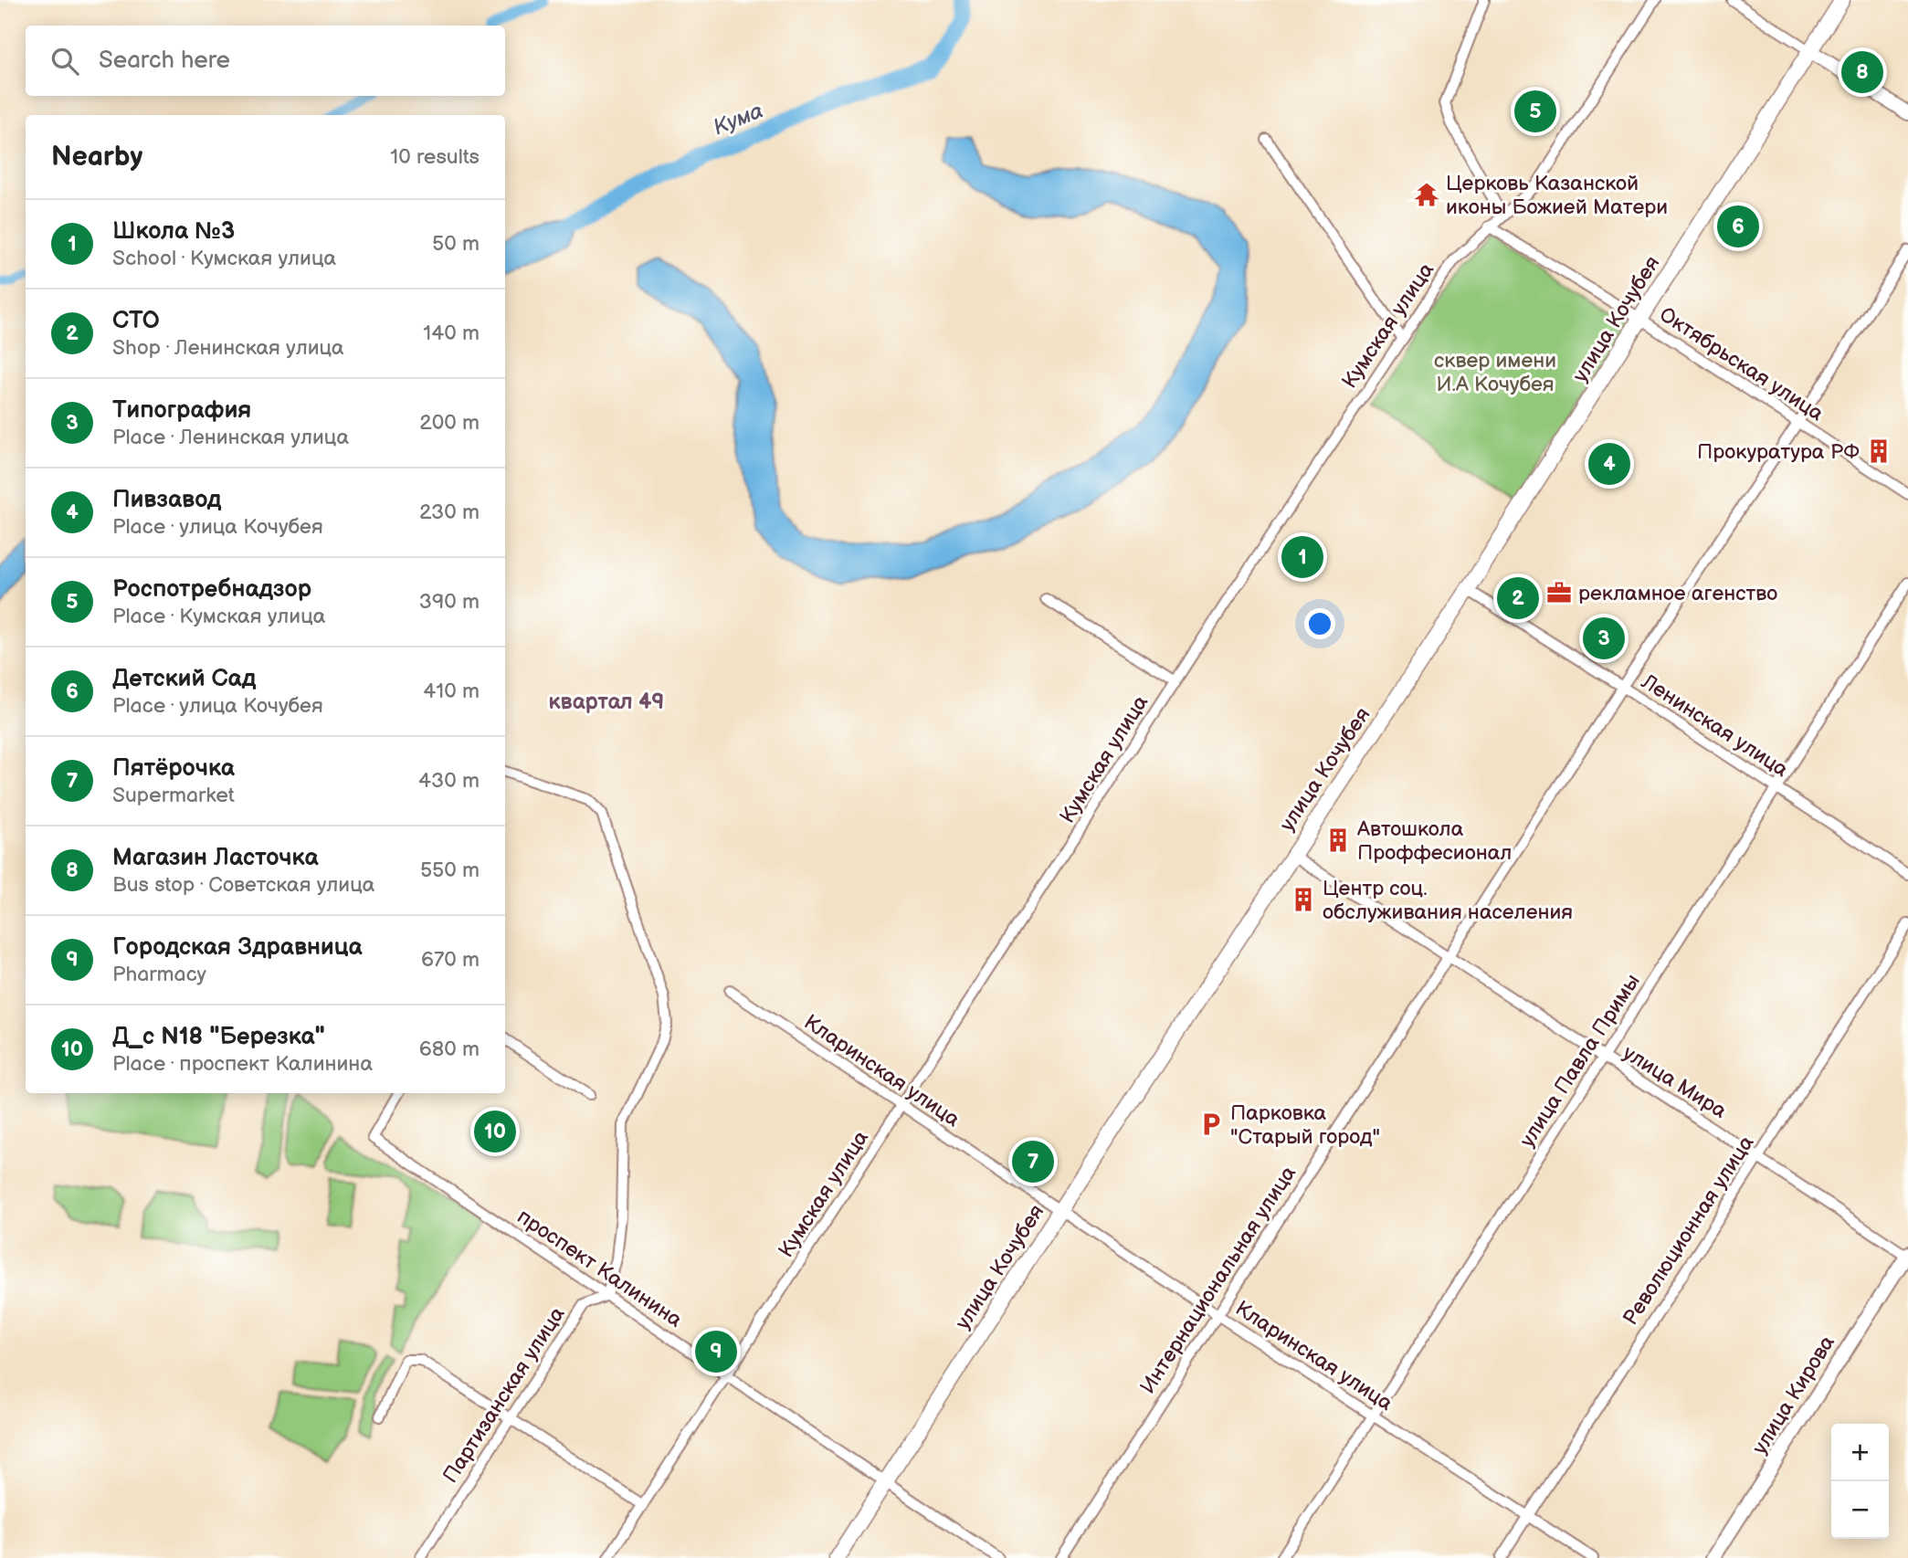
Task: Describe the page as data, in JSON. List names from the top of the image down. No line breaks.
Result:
{"streets":{"main road":["улица Кочубея"],"street":["Кумская улица","Октябрьская улица","Ленинская улица","улица Павла Примы","Кларинская улица","улица Мира","Революционная улица","проспект Калинина","Интернациональная улица","Партизанская улица","улица Кирова"]},"crossings":[["улица Кочубея","Октябрьская улица"],["улица Кочубея","Ленинская улица"],["улица Кочубея","Кларинская улица"],["улица Кочубея","улица Мира"],["улица Кочубея","проспект Калинина"],["Кумская улица","Октябрьская улица"],["Кумская улица","Кларинская улица"],["Кумская улица","проспект Калинина"],["Октябрьская улица","Интернациональная улица"],["Ленинская улица","улица Павла Примы"],["Ленинская улица","Интернациональная улица"],["улица Павла Примы","Кларинская улица"],["улица Павла Примы","улица Мира"],["Кларинская улица","Революционная улица"],["Кларинская улица","Интернациональная улица"],["улица Мира","Революционная улица"],["улица Мира","Интернациональная улица"],["улица Мира","улица Кирова"],["проспект Калинина","Партизанская улица"]],"districts":["квартал 49"],"water":["Кума"],"parks":["сквер имени И.А Кочубея"],"places":{"temple":["Церковь Казанской иконы Божией Матери"],"building":["Прокуратура РФ","Автошкола Проффесионал","Центр соц. обслуживания населения"],"office":["рекламное агенство"],"parking":["Парковка \"Старый город\""]},"page":{"search":"Search here","pins":["8","5","6","4","1","2","3","10","7","9"],"heading":["Nearby","10 results"],"list":[{"mark":"1","name":"Школа №3","note":"School · Кумская улица","value":"50 m"},{"mark":"2","name":"СТО","note":"Shop · Ленинская улица","value":"140 m"},{"mark":"3","name":"Типография","note":"Place · Ленинская улица","value":"200 m"},{"mark":"4","name":"Пивзавод","note":"Place · улица Кочубея","value":"230 m"},{"mark":"5","name":"Роспотребнадзор","note":"Place · Кумская улица","value":"390 m"},{"mark":"6","name":"Детский Сад","note":"Place · улица Кочубея","value":"410 m"},{"mark":"7","name":"Пятёрочка","note":"Supermarket","value":"430 m"},{"mark":"8","name":"Магазин Ласточка","note":"Bus stop · Советская улица","value":"550 m"},{"mark":"9","name":"Городская Здравница","note":"Pharmacy","value":"670 m"},{"mark":"10","name":"Д_с N18 \"Березка\"","note":"Place · проспект Калинина","value":"680 m"}],"map_buttons":["+","−"]}}
